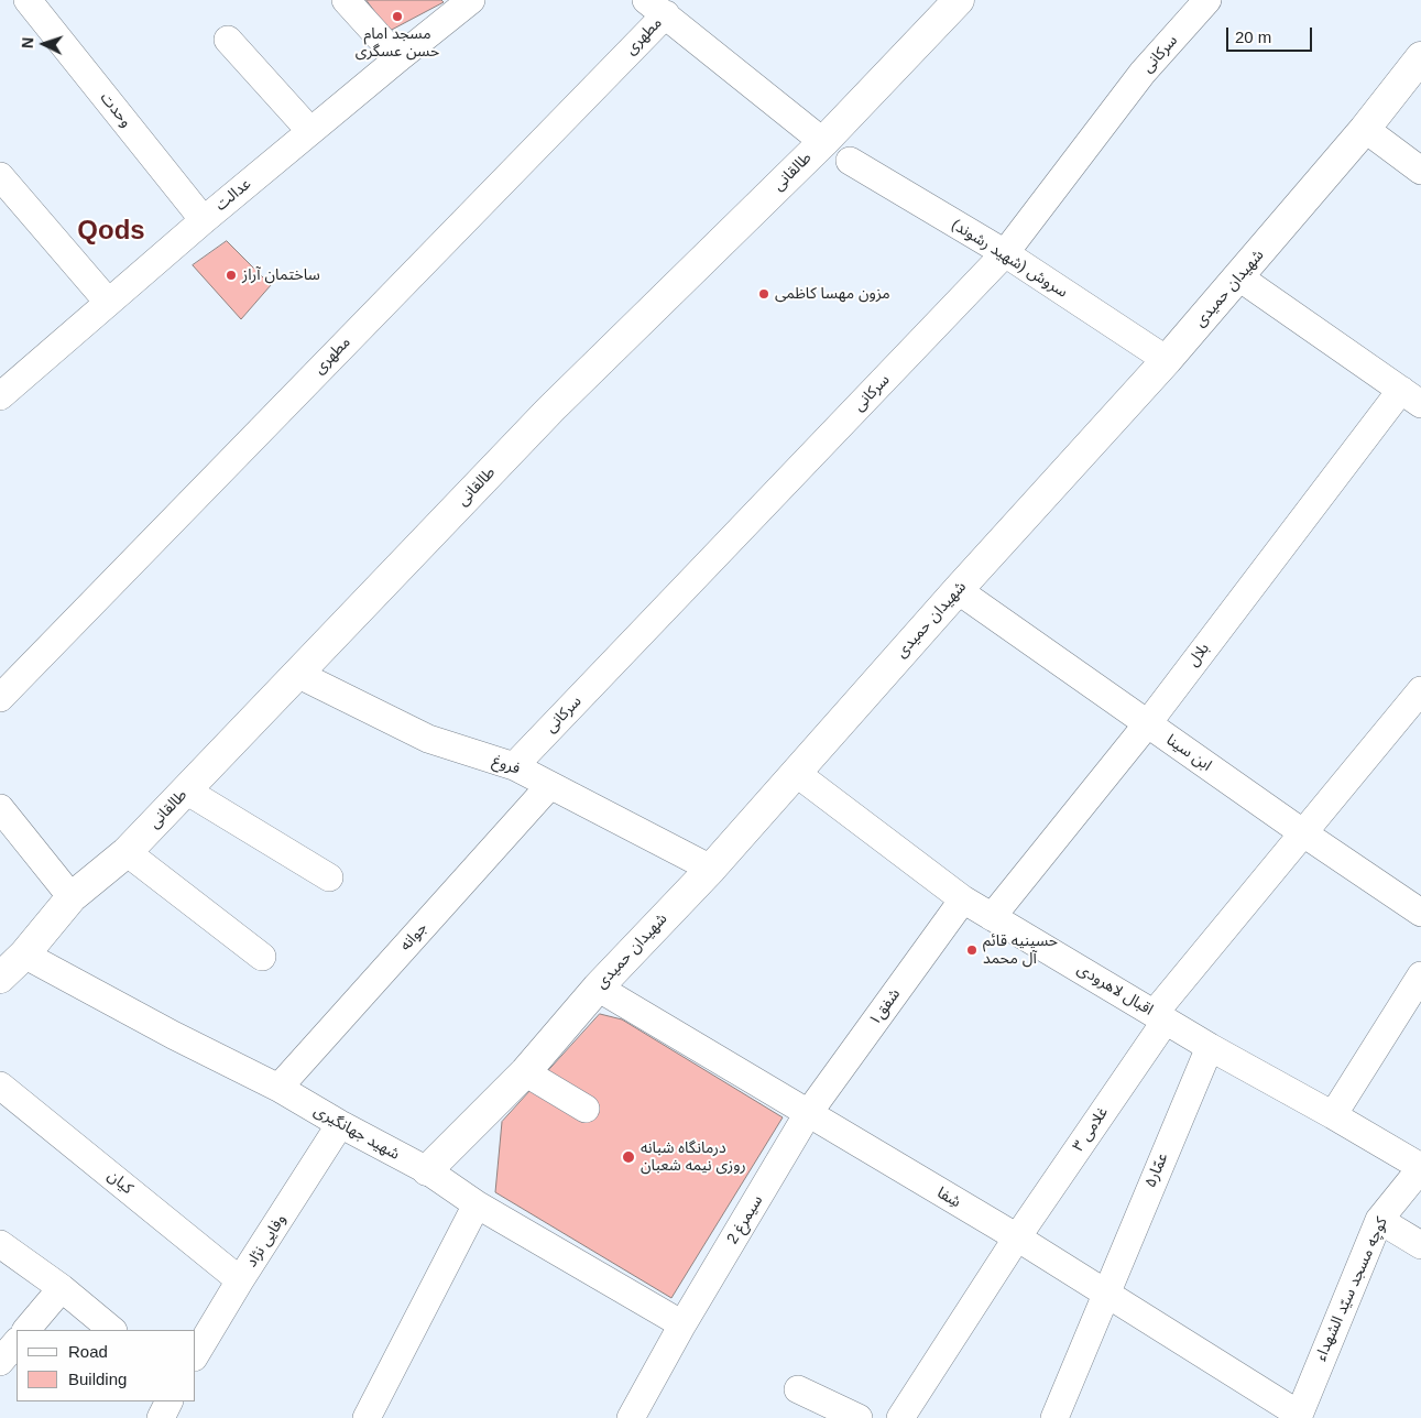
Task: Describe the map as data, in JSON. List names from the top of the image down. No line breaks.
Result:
{"streets":{"street":["مطهری","سرکانی","وحدت","طالقانی","عدالت","سروش (شهید رشوند)","شهیدان حمیدی","بلال","ابن سینا","فروغ","جوانه","اقبال لاهرودی","۱شفق","غلامی ۳","شهید جهانگیری","۵عمّار","کیان","شِفا","سیمرغ 2","وفایی نژاد","کوچه مسجد سیّد الشهداء"]},"crossings":[["سرکانی","سروش (شهید رشوند)"],["سرکانی","فروغ"],["وحدت","عدالت"],["طالقانی","فروغ"],["طالقانی","شهید جهانگیری"],["سروش (شهید رشوند)","شهیدان حمیدی"],["شهیدان حمیدی","ابن سینا"],["شهیدان حمیدی","فروغ"],["شهیدان حمیدی","اقبال لاهرودی"],["شهیدان حمیدی","شهید جهانگیری"],["شهیدان حمیدی","شِفا"],["بلال","ابن سینا"],["بلال","اقبال لاهرودی"],["ابن سینا","غلامی ۳"],["فروغ","جوانه"],["جوانه","شهید جهانگیری"],["اقبال لاهرودی","۱شفق"],["اقبال لاهرودی","غلامی ۳"],["اقبال لاهرودی","۵عمّار"],["اقبال لاهرودی","کوچه مسجد سیّد الشهداء"],["۱شفق","شِفا"],["۱شفق","سیمرغ 2"],["غلامی ۳","شِفا"],["شهید جهانگیری","سیمرغ 2"],["شهید جهانگیری","وفایی نژاد"],["۵عمّار","شِفا"],["کیان","وفایی نژاد"],["شِفا","سیمرغ 2"],["شِفا","کوچه مسجد سیّد الشهداء"]],"districts":["Qods"],"places":["مسجد امام حسن عسگری","ساختمان آراز","مزون مهسا کاظمی","حسینیه قائم آل محمد","درمانگاه شبانه روزی نیمه شعبان"],"legend":["Road","Building"],"scale_bar":"20 m","north":"left"}
